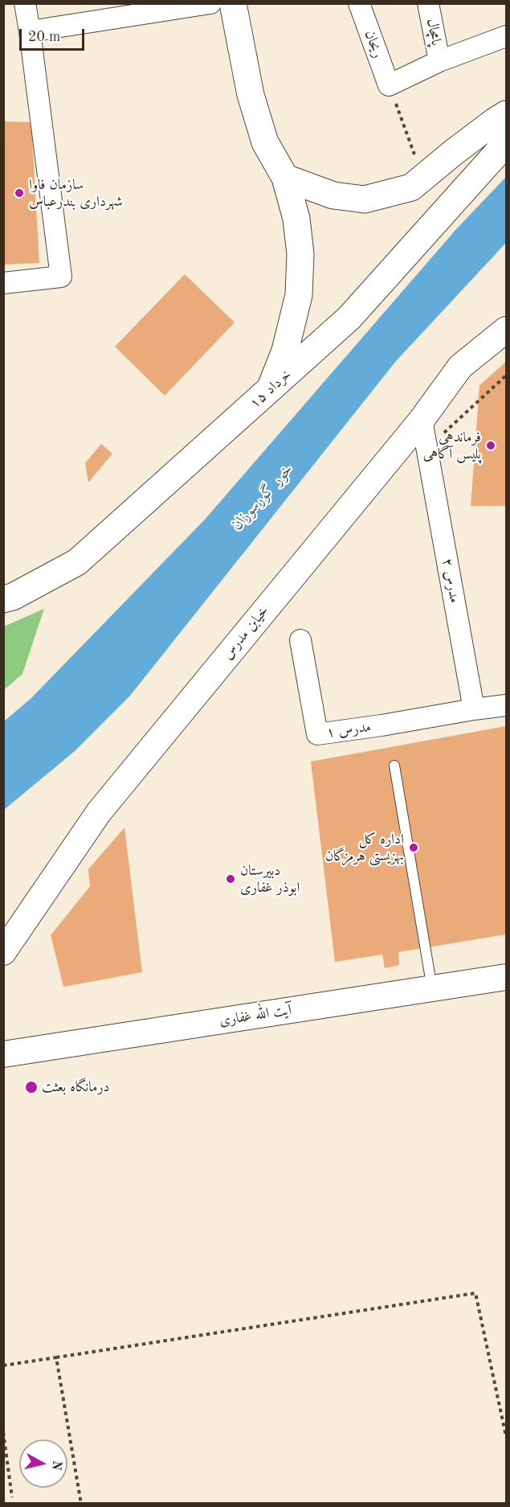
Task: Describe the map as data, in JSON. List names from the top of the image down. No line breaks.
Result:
{"streets":{"main road":["۱۵ خرداد"],"street":["پامچال","ریحان","مدرس ۲","خیابن مدرس","مدرس ۱","آیت الله غفاری"]},"crossings":[["مدرس ۲","خیابن مدرس"],["مدرس ۲","مدرس ۱"]],"water":["خور گورسوزان"],"places":["سازمان فاوا شهرداری بندرعباس","فرماندهی پلیس آگاهی","اداره کل بهزیستی هرمزگان","دبیرستان ابوذر غفاری","درمانگاه بعثت"],"scale_bar":"20 m","north":"right"}
